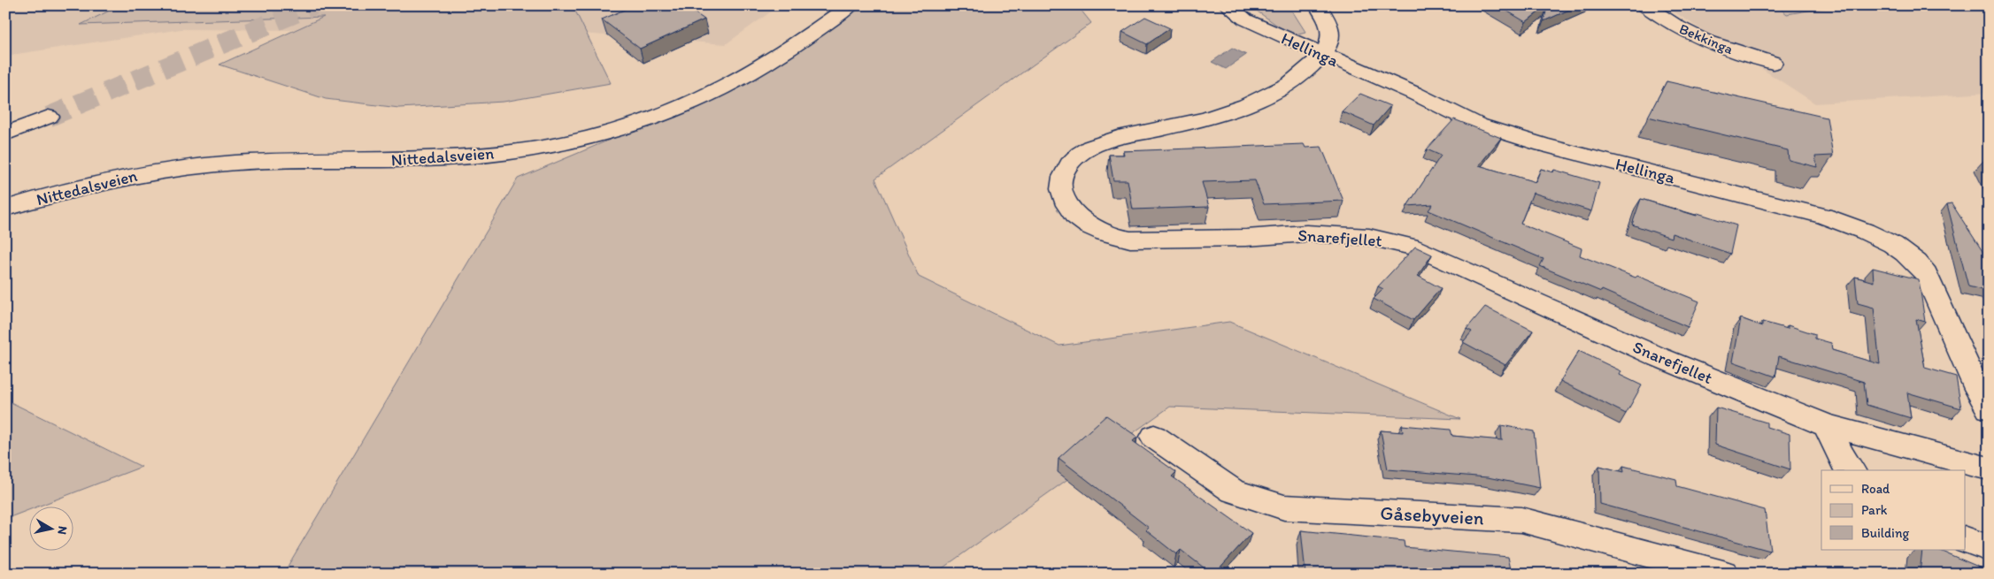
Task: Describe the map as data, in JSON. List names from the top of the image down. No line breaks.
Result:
{"streets":{"main road":["Bekkinga","Hellinga","Nittedalsveien","Snarefjellet","Gåsebyveien"]},"crossings":[["Hellinga","Snarefjellet"]],"legend":["Road","Park","Building"],"north":"right"}
